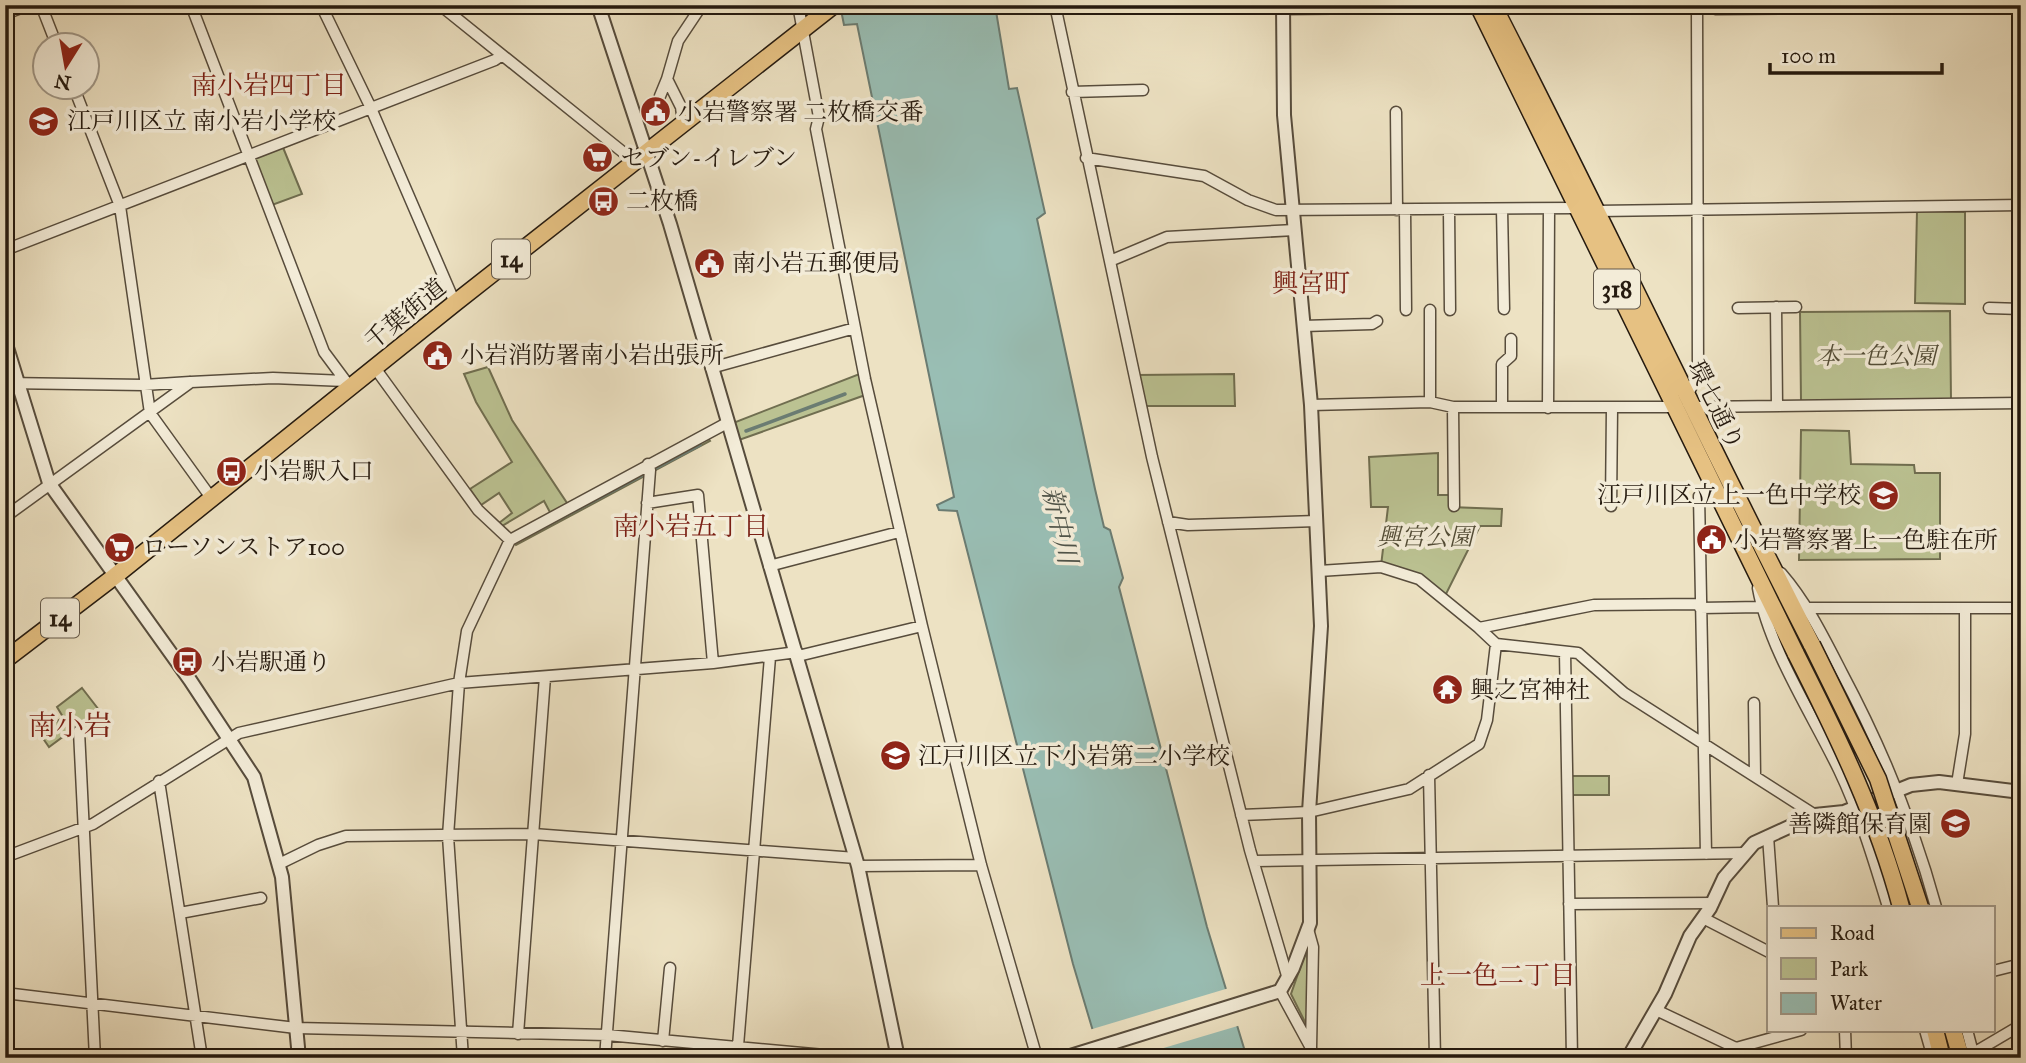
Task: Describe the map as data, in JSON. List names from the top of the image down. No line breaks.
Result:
{"streets":{"main road":["14","318","千葉街道","環七通り"]},"districts":["南小岩四丁目","興宮町","南小岩五丁目","南小岩","上一色二丁目"],"water":["新中川"],"parks":["本一色公園","興宮公園"],"places":{"public building":["小岩警察署 二枚橋交番","南小岩五郵便局","小岩消防署南小岩出張所","小岩警察署上一色駐在所"],"school or university":["江戸川区立 南小岩小学校","江戸川区立上一色中学校","江戸川区立下小岩第二小学校","善隣館保育園"],"supermarket":["セブン-イレブン","ローソンストア100"],"bus stop":["二枚橋","小岩駅入口","小岩駅通り"],"temple":["興之宮神社"]},"legend":["Road","Park","Water"],"scale_bar":"100 m","north":"bottom"}
